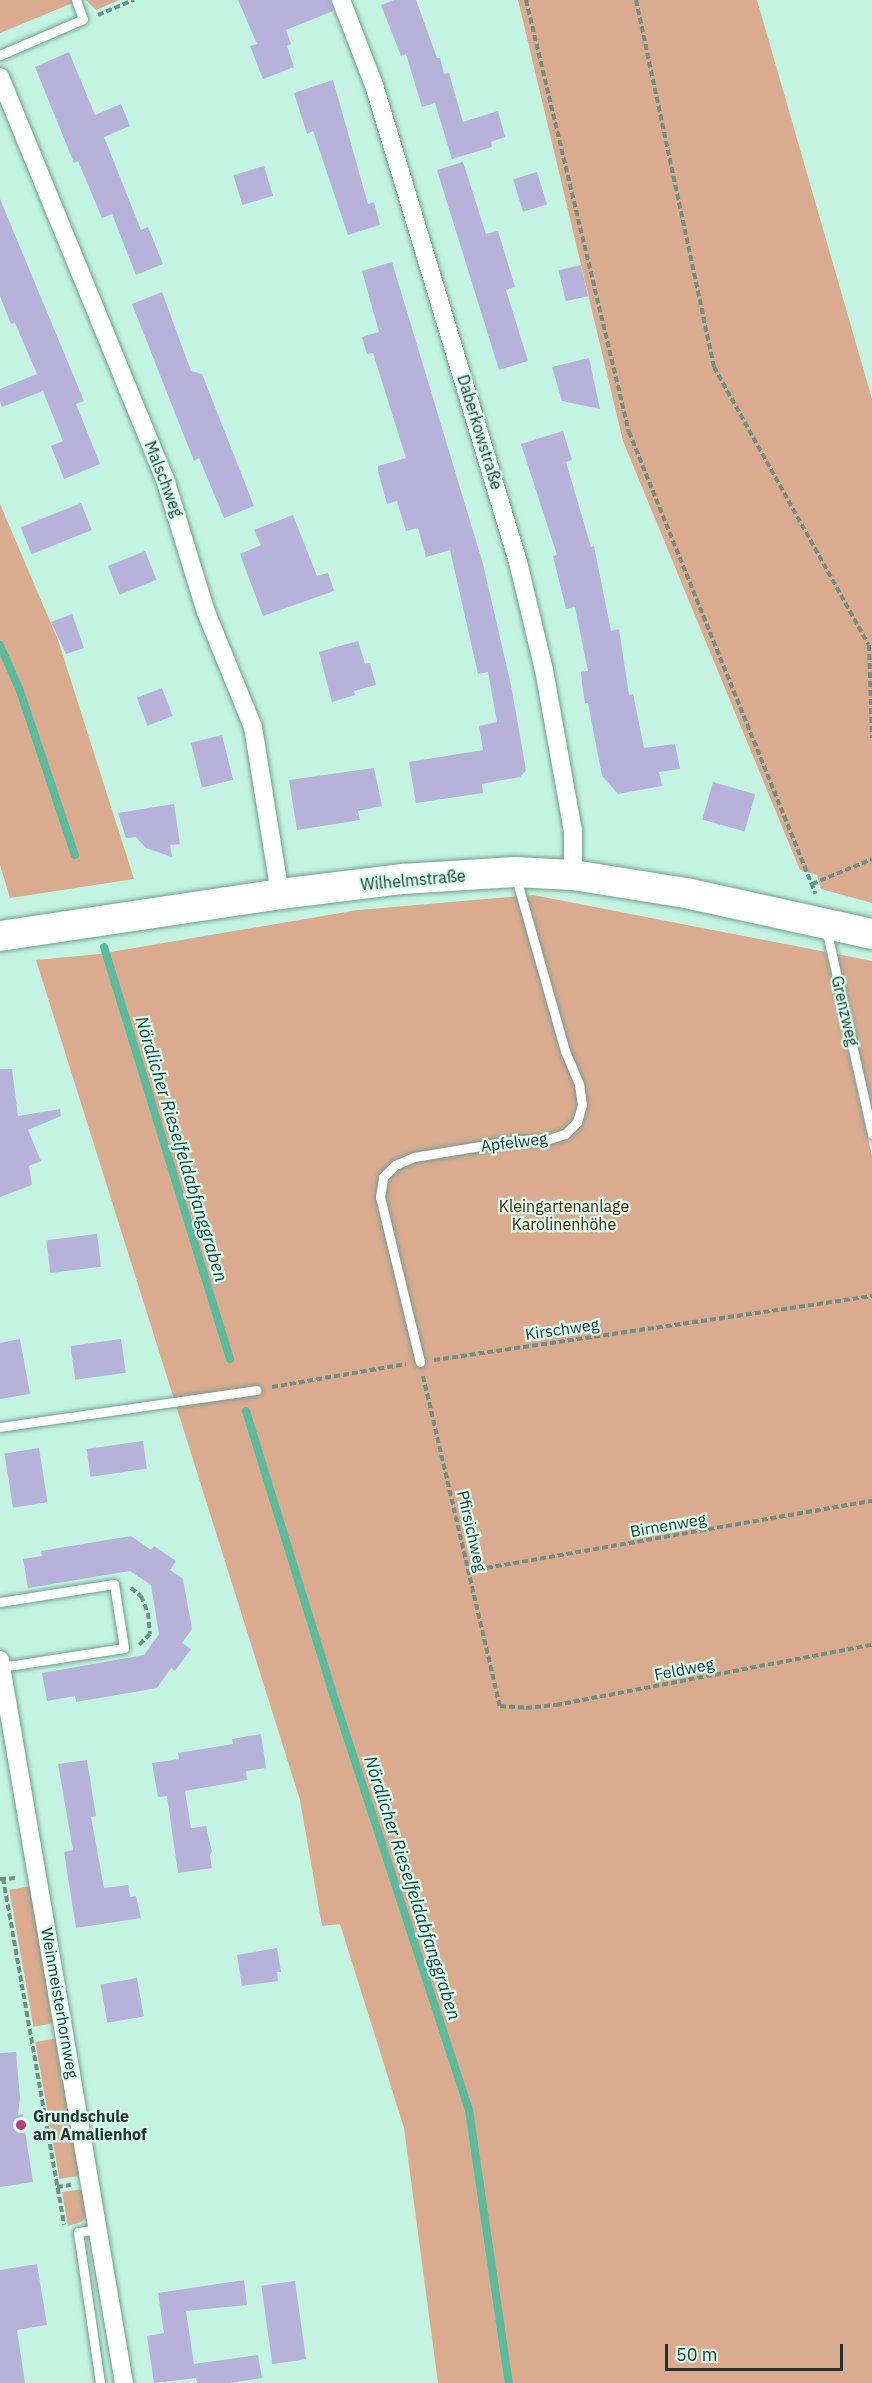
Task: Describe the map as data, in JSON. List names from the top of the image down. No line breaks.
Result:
{"streets":{"main road":["Wilhelmstraße"],"street":["Daberkowstraße","Malschweg","Weinmeisterhornweg"],"lane":["Grenzweg","Apfelweg"],"path":["Kirschweg","Birnenweg","Pfirsichweg","Feldweg"]},"crossings":[["Daberkowstraße","Wilhelmstraße"],["Malschweg","Wilhelmstraße"],["Wilhelmstraße","Grenzweg"],["Wilhelmstraße","Apfelweg"],["Apfelweg","Kirschweg"],["Apfelweg","Pfirsichweg"],["Kirschweg","Pfirsichweg"],["Birnenweg","Pfirsichweg"],["Pfirsichweg","Feldweg"]],"water":["Nördlicher Rieselfeldabfanggraben"],"parks":["Kleingartenanlage Karolinenhöhe"],"places":["Grundschule am Amalienhof"],"scale_bar":"50 m"}
